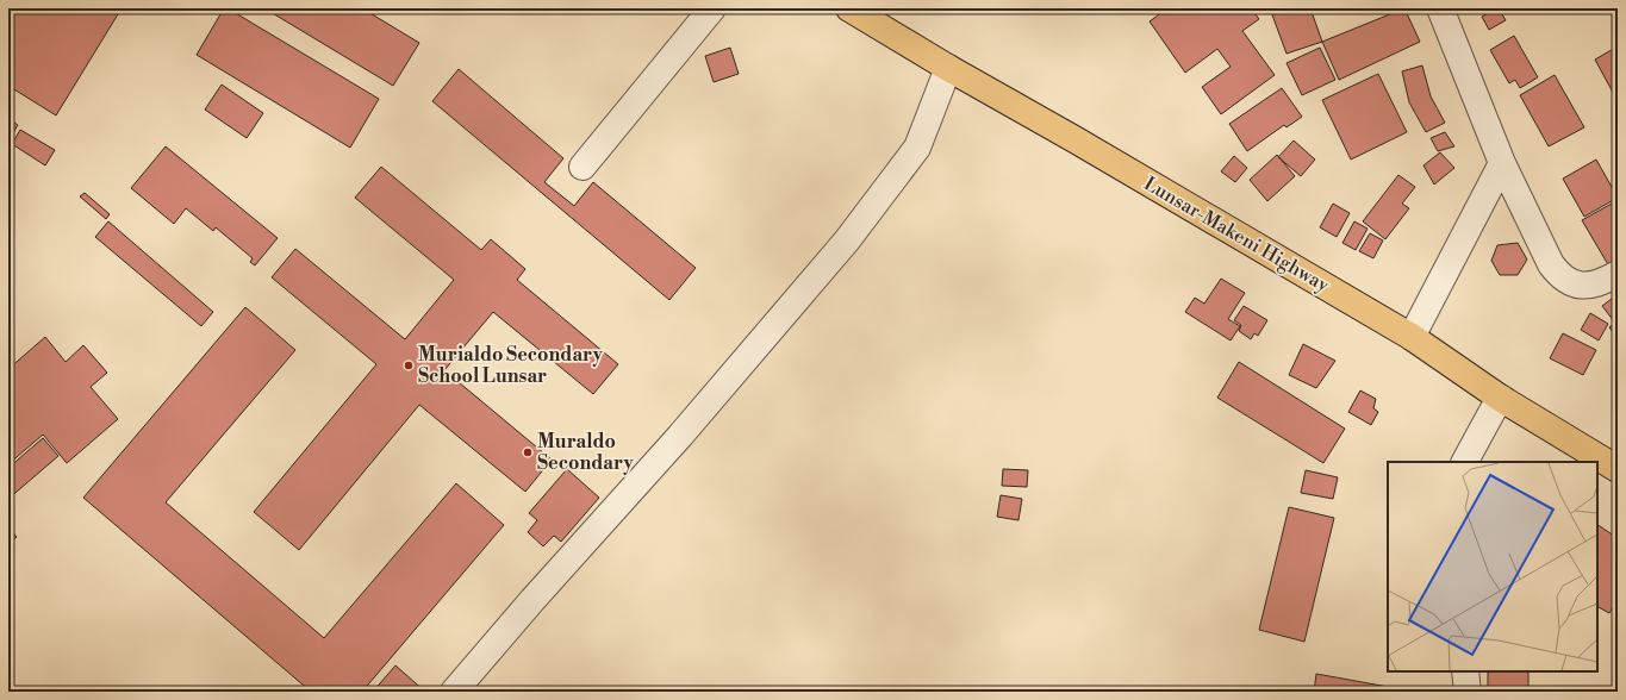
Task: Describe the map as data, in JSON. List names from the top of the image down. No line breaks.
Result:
{"streets":{"main road":["Lunsar-Makeni Highway"]},"places":["Murialdo Secondary School Lunsar","Muraldo Secondary"]}
